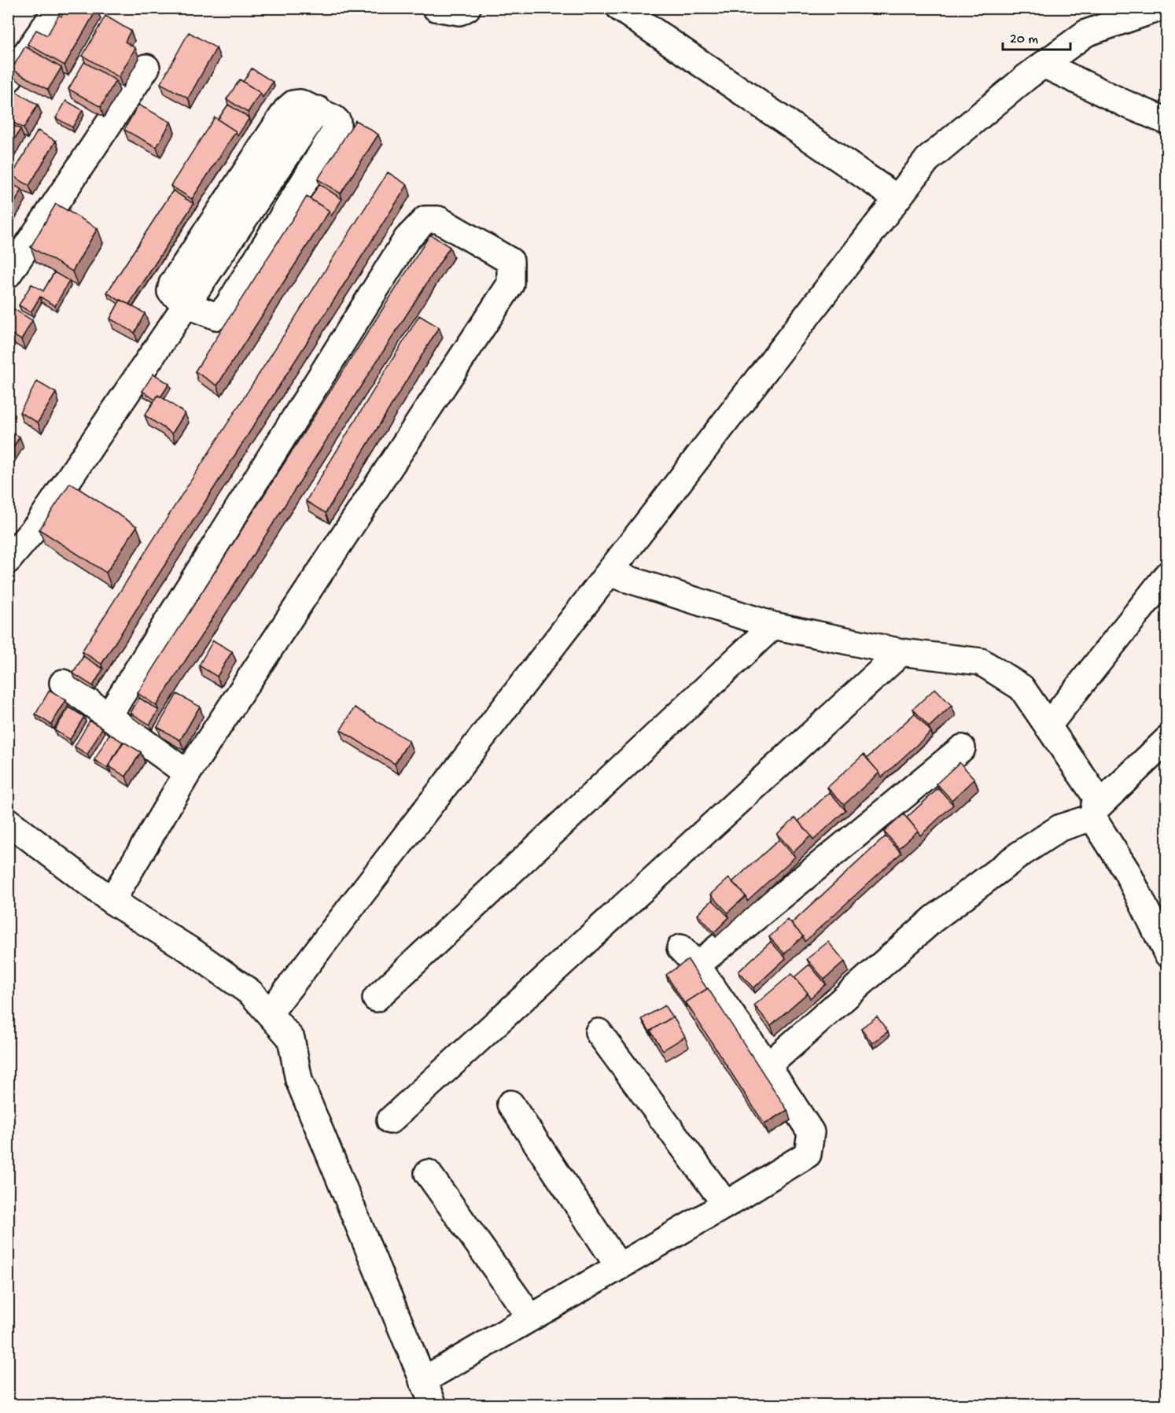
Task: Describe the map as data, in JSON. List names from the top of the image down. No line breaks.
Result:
{"scale_bar":"20 m"}
